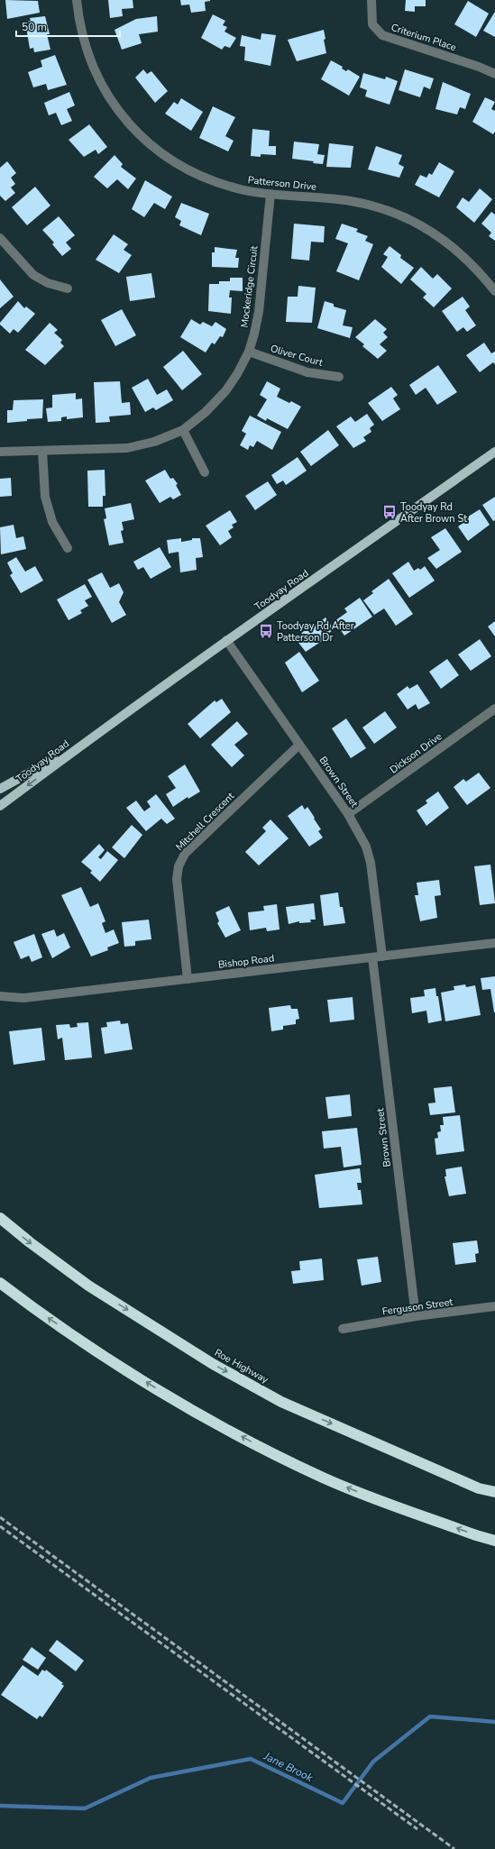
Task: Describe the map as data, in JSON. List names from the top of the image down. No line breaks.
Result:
{"streets":{"highway":["Roe Highway"],"main road":["Toodyay Road"],"street":["Criterium Place","Patterson Drive","Mockeridge Circuit","Oliver Court","Dickson Drive","Brown Street","Mitchell Crescent","Bishop Road","Ferguson Street"]},"crossings":[["Patterson Drive","Mockeridge Circuit"],["Mockeridge Circuit","Oliver Court"],["Toodyay Road","Brown Street"],["Dickson Drive","Brown Street"],["Brown Street","Mitchell Crescent"],["Brown Street","Bishop Road"],["Brown Street","Ferguson Street"],["Mitchell Crescent","Bishop Road"]],"water":["Jane Brook"],"places":{"bus stop":["Toodyay Rd After Brown St","Toodyay Rd After Patterson Dr"]},"scale_bar":"50 m"}
